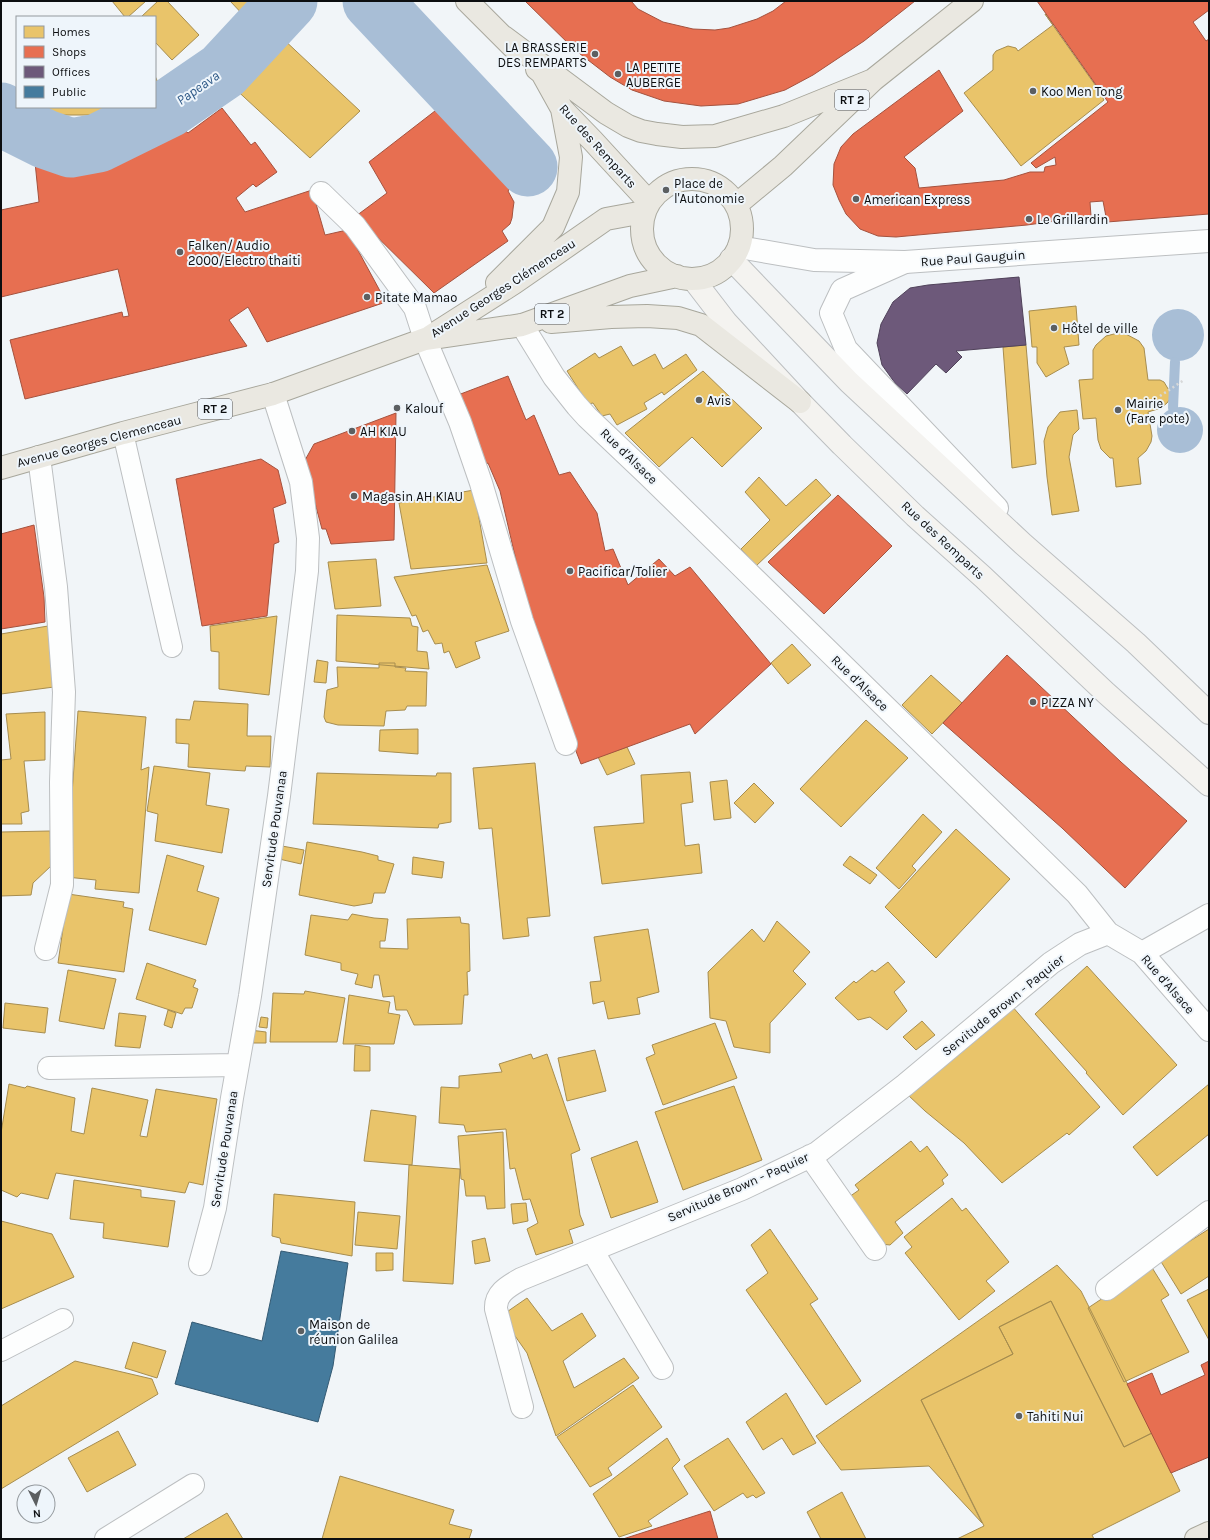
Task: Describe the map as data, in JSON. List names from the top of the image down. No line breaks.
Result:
{"streets":{"main road":["RT 2","Rue des Remparts","Avenue Georges Clémenceau","Avenue Georges Clemenceau"],"street":["Rue Paul Gauguin","Rue d'Alsace","Servitude Pouvanaa","Servitude Brown - Paquier"]},"crossings":[["RT 2","Rue des Remparts"],["RT 2","Rue Paul Gauguin"],["RT 2","Avenue Georges Clémenceau"],["Rue des Remparts","Rue Paul Gauguin"],["Rue des Remparts","Avenue Georges Clémenceau"],["Rue Paul Gauguin","Avenue Georges Clémenceau"],["Avenue Georges Clémenceau","Avenue Georges Clemenceau"],["Avenue Georges Clémenceau","Rue d'Alsace"],["Avenue Georges Clemenceau","Servitude Pouvanaa"],["Rue d'Alsace","Servitude Brown - Paquier"]],"water":["Papeava"],"places":["LA BRASSERIE DES REMPARTS","LA PETITE AUBERGE","Koo Men Tong","Place de l'Autonomie","American Express","Le Grillardin","Falken/ Audio 2000/Electro thaiti","Pitate Mamao","Hôtel de ville","Avis","Kalouf","Mairie (Fare pote)","AH KIAU","Magasin AH KIAU","Pacificar/Tolier","PIZZA NY","Maison de réunion Galilea","Tahiti Nui"],"legend":["Homes","Shops","Offices","Public"],"north":"bottom"}
